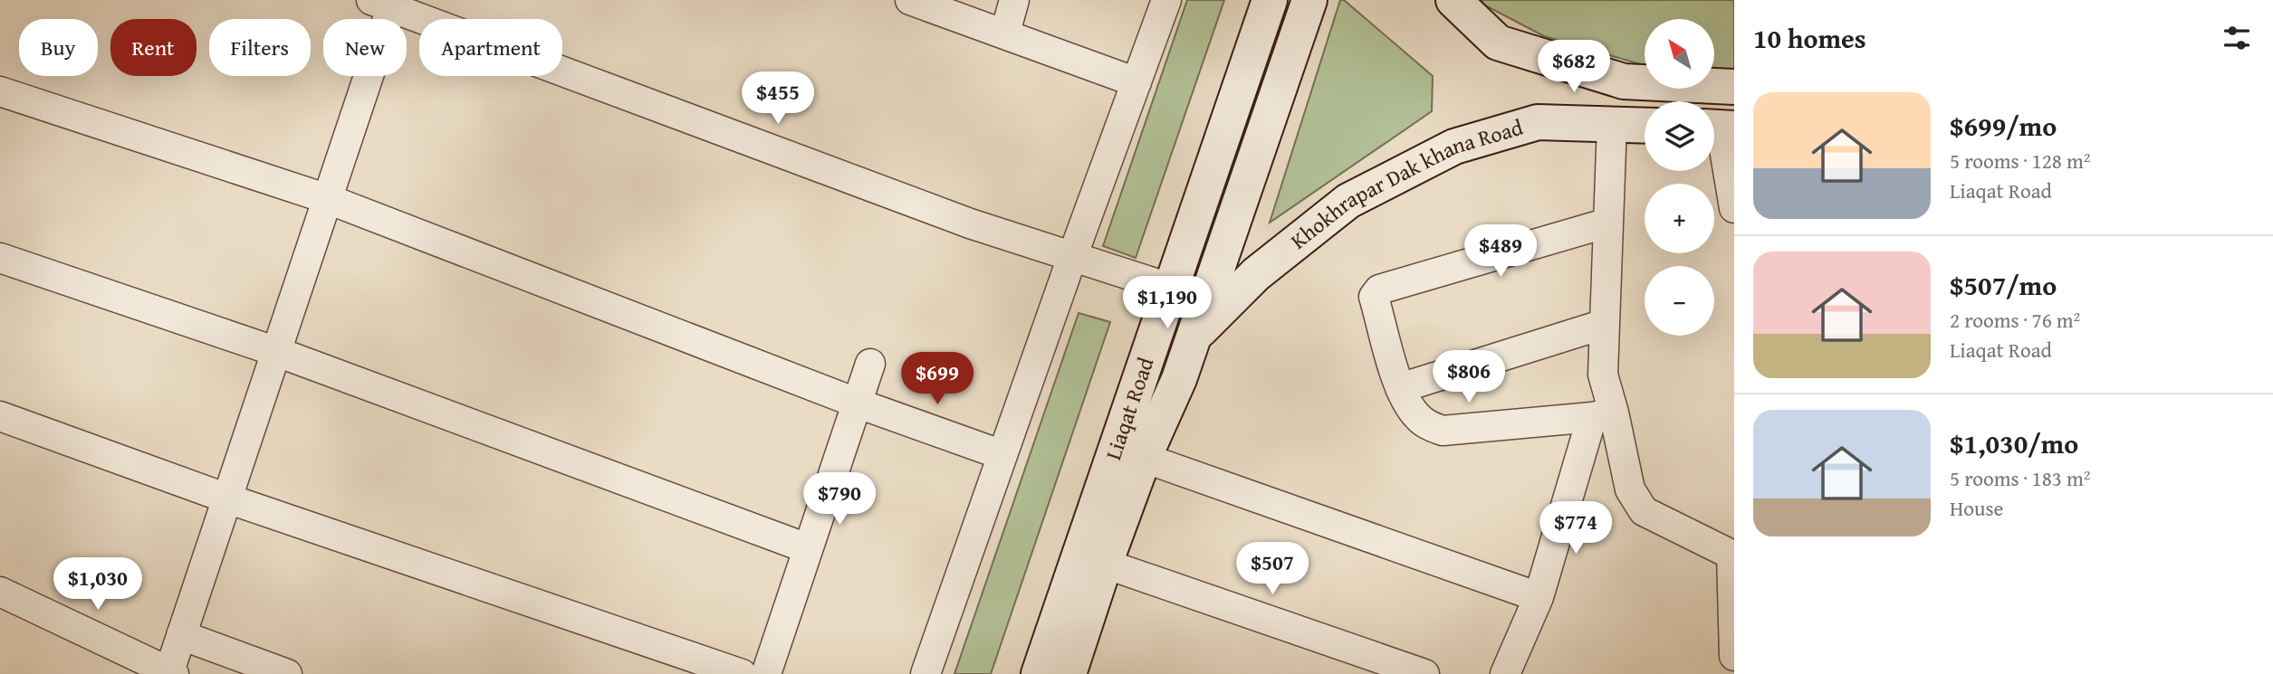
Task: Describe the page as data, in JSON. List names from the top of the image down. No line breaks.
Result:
{"streets":{"main road":["Khokhrapar Dak khana Road","Liaqat Road"]},"north":"top left","page":{"heading":"10 homes","map_buttons":["+","−"],"chip":["Buy","Rent","Filters","New","Apartment"],"price":["$682","$455","$489","$1,190","$806","$699","$790","$774","$507","$1,030"],"list":[{"name":"$699/mo","note":"5 rooms · 128 m² · Liaqat Road"},{"name":"$507/mo","note":"2 rooms · 76 m² · Liaqat Road"},{"name":"$1,030/mo","note":"5 rooms · 183 m² · House"}]}}
